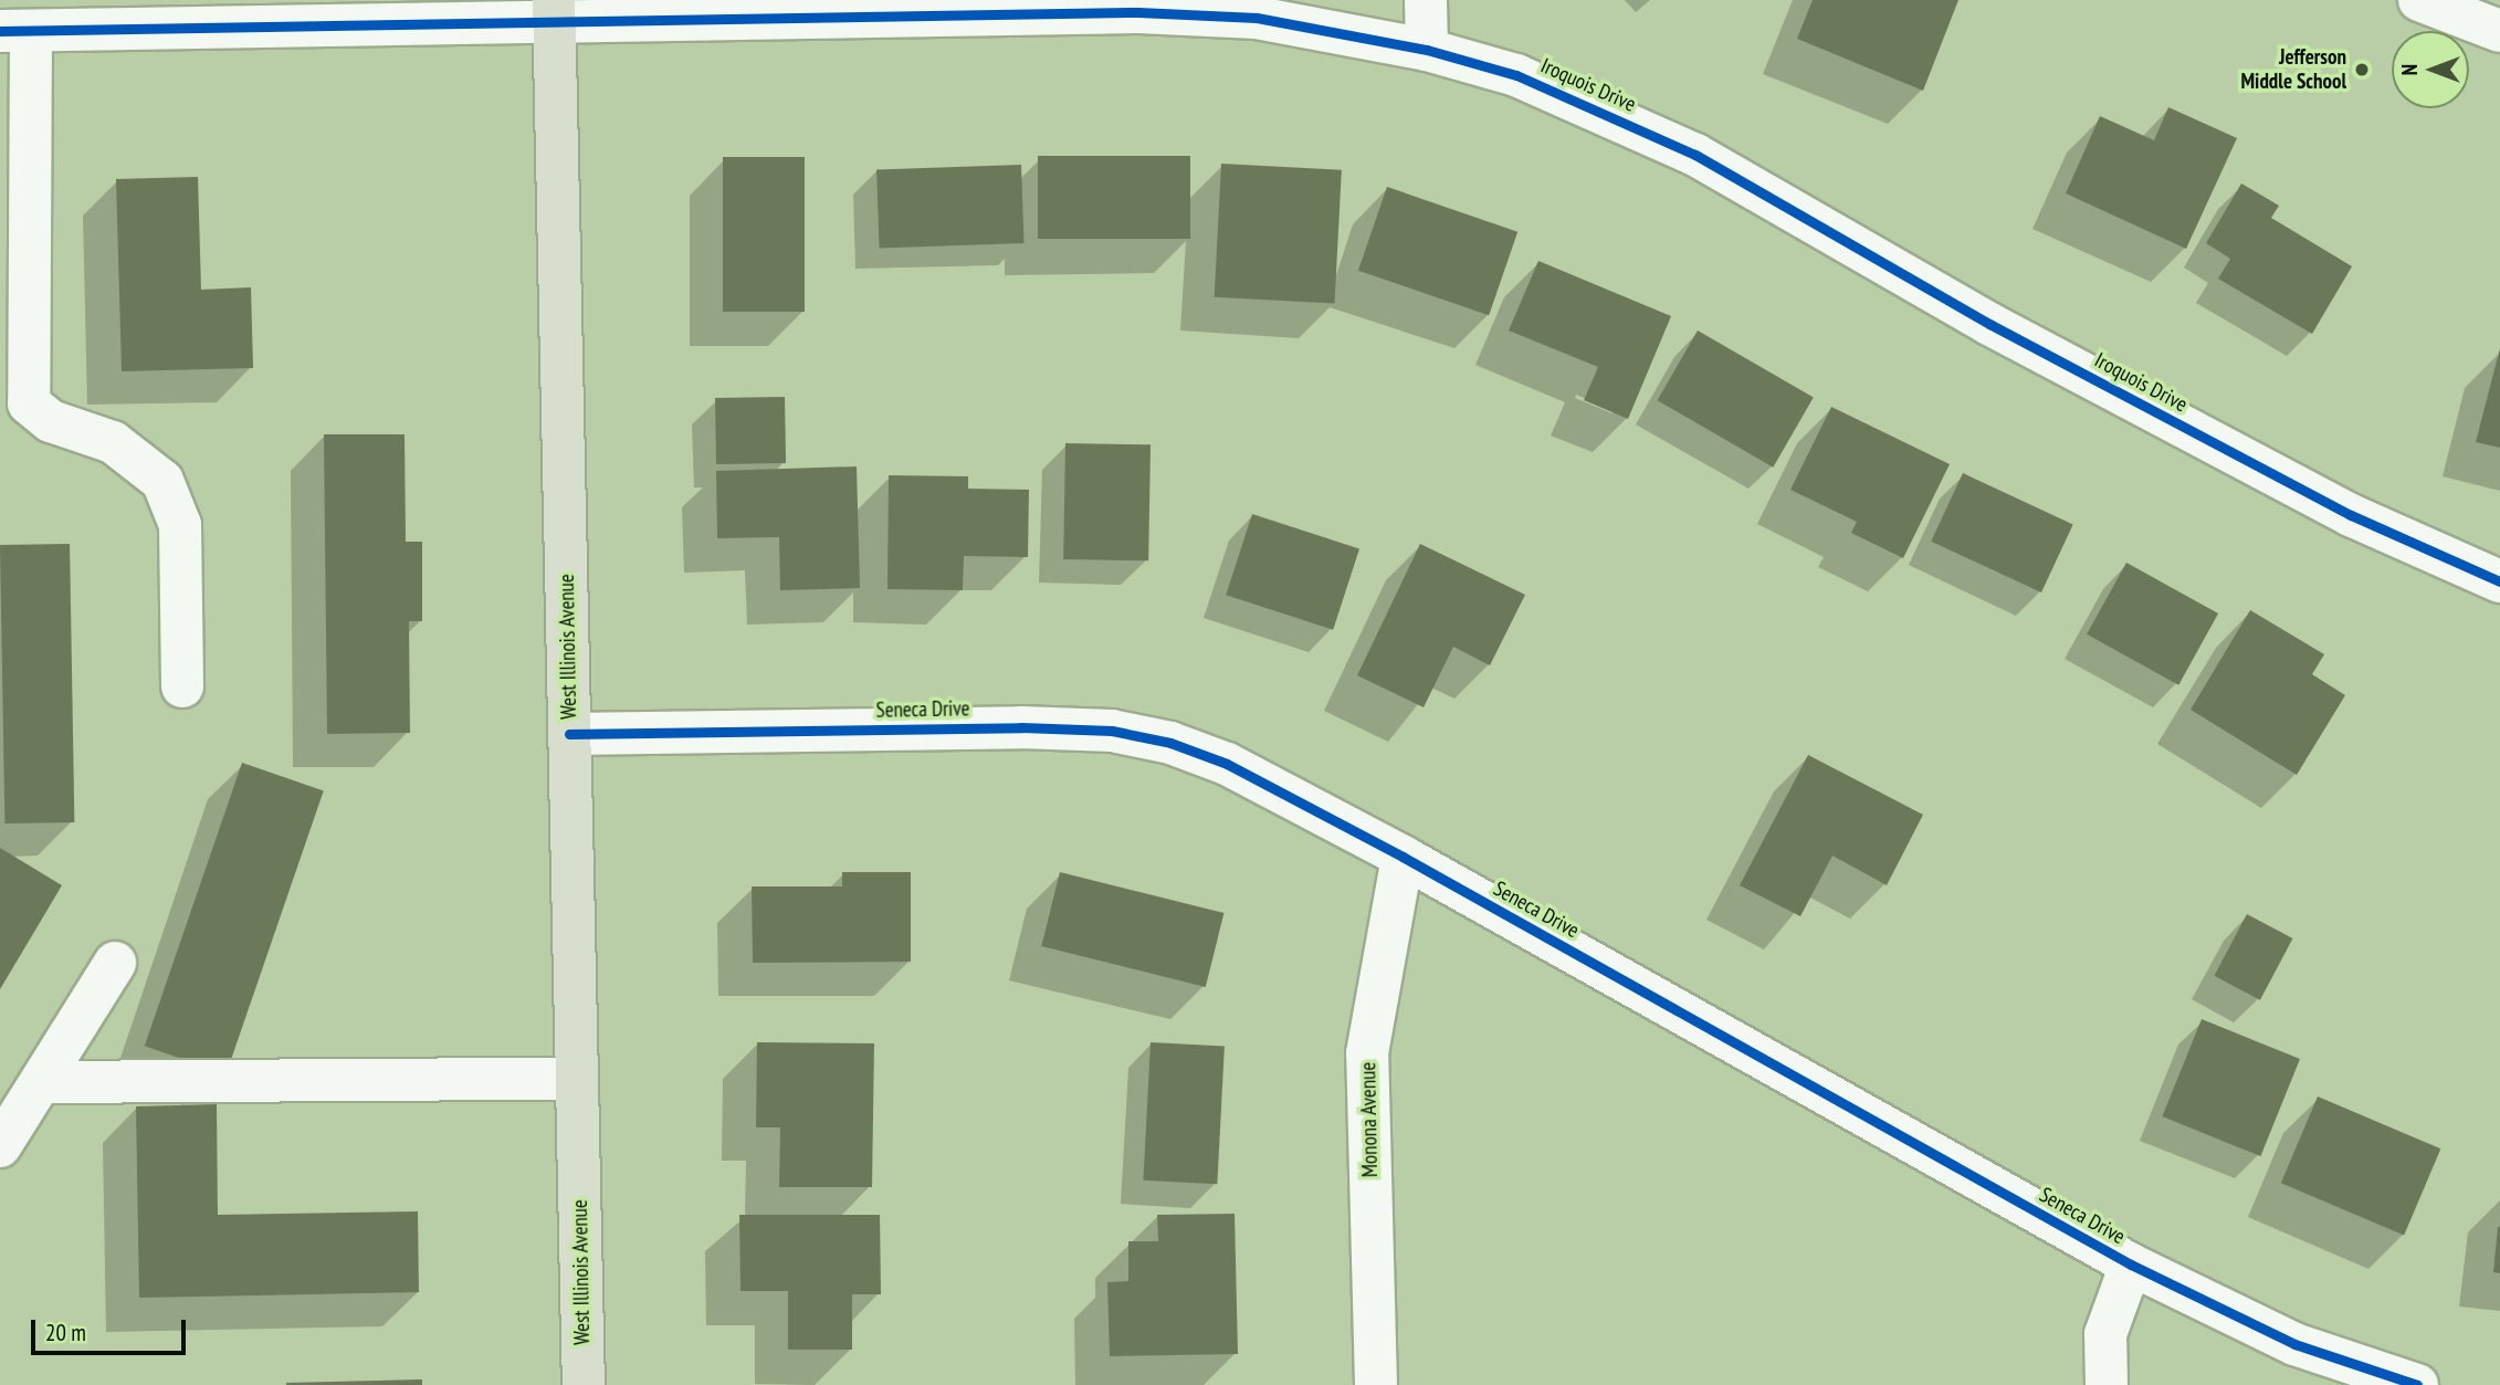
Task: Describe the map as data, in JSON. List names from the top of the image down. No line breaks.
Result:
{"streets":{"main road":["West Illinois Avenue"],"street":["Iroquois Drive","Seneca Drive","Monona Avenue"]},"crossings":[["Iroquois Drive","West Illinois Avenue"],["West Illinois Avenue","Seneca Drive"],["Seneca Drive","Monona Avenue"]],"places":["Jefferson Middle School"],"scale_bar":"20 m","north":"left"}
